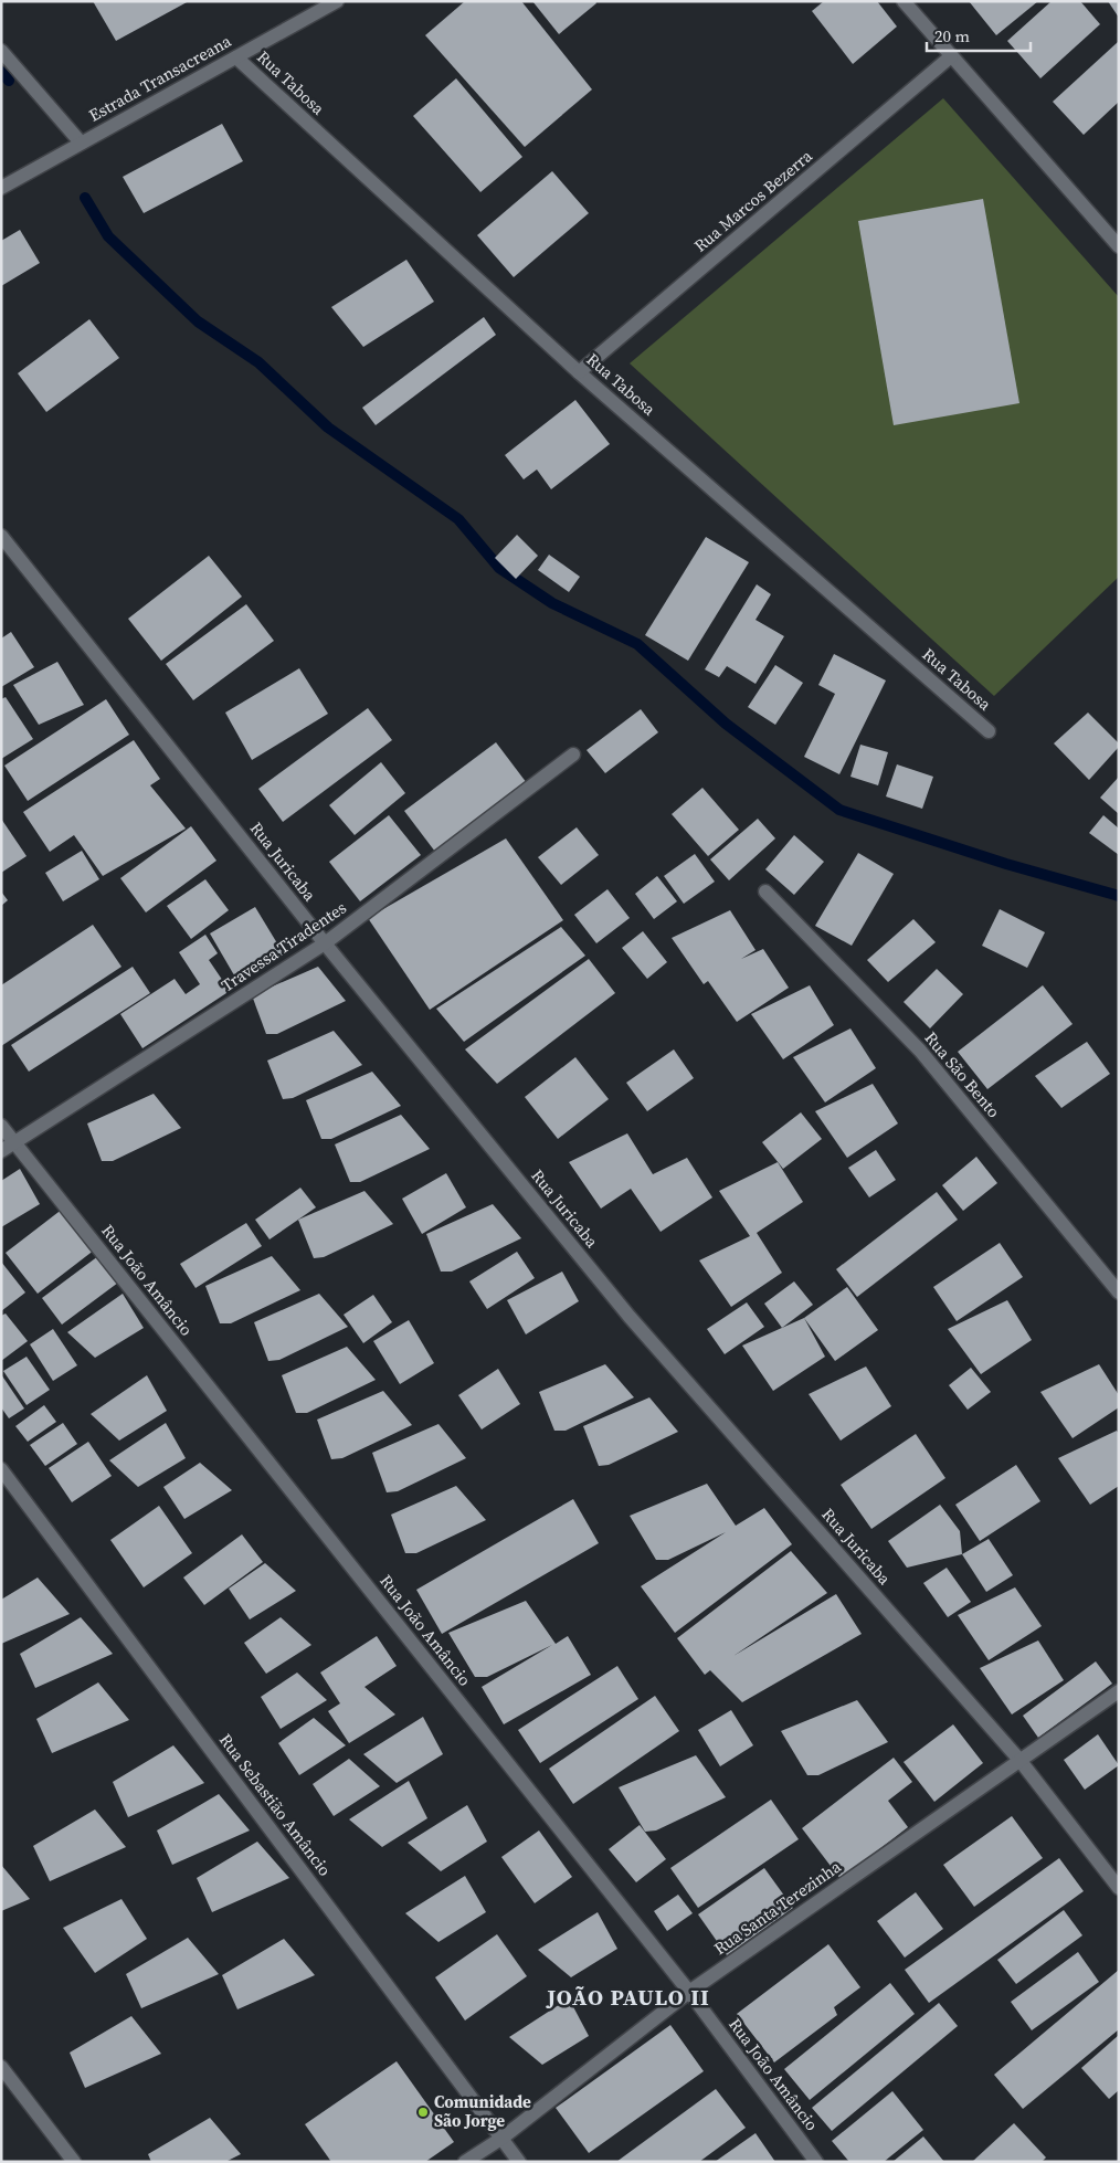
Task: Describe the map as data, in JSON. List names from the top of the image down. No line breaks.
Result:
{"streets":{"street":["Estrada Transacreana","Rua Tabosa","Rua Marcos Bezerra","Rua Juricaba","Travessa Tiradentes","Rua São Bento","Rua João Amâncio","Rua Sebastião Amâncio","Rua Santa Terezinha"]},"crossings":[["Estrada Transacreana","Rua Tabosa"],["Rua Tabosa","Rua Marcos Bezerra"],["Rua Juricaba","Travessa Tiradentes"],["Rua Juricaba","Rua Santa Terezinha"],["Travessa Tiradentes","Rua João Amâncio"],["Rua João Amâncio","Rua Santa Terezinha"],["Rua Sebastião Amâncio","Rua Santa Terezinha"]],"districts":["JOÃO PAULO II"],"places":["Comunidade São Jorge"],"scale_bar":"20 m"}
